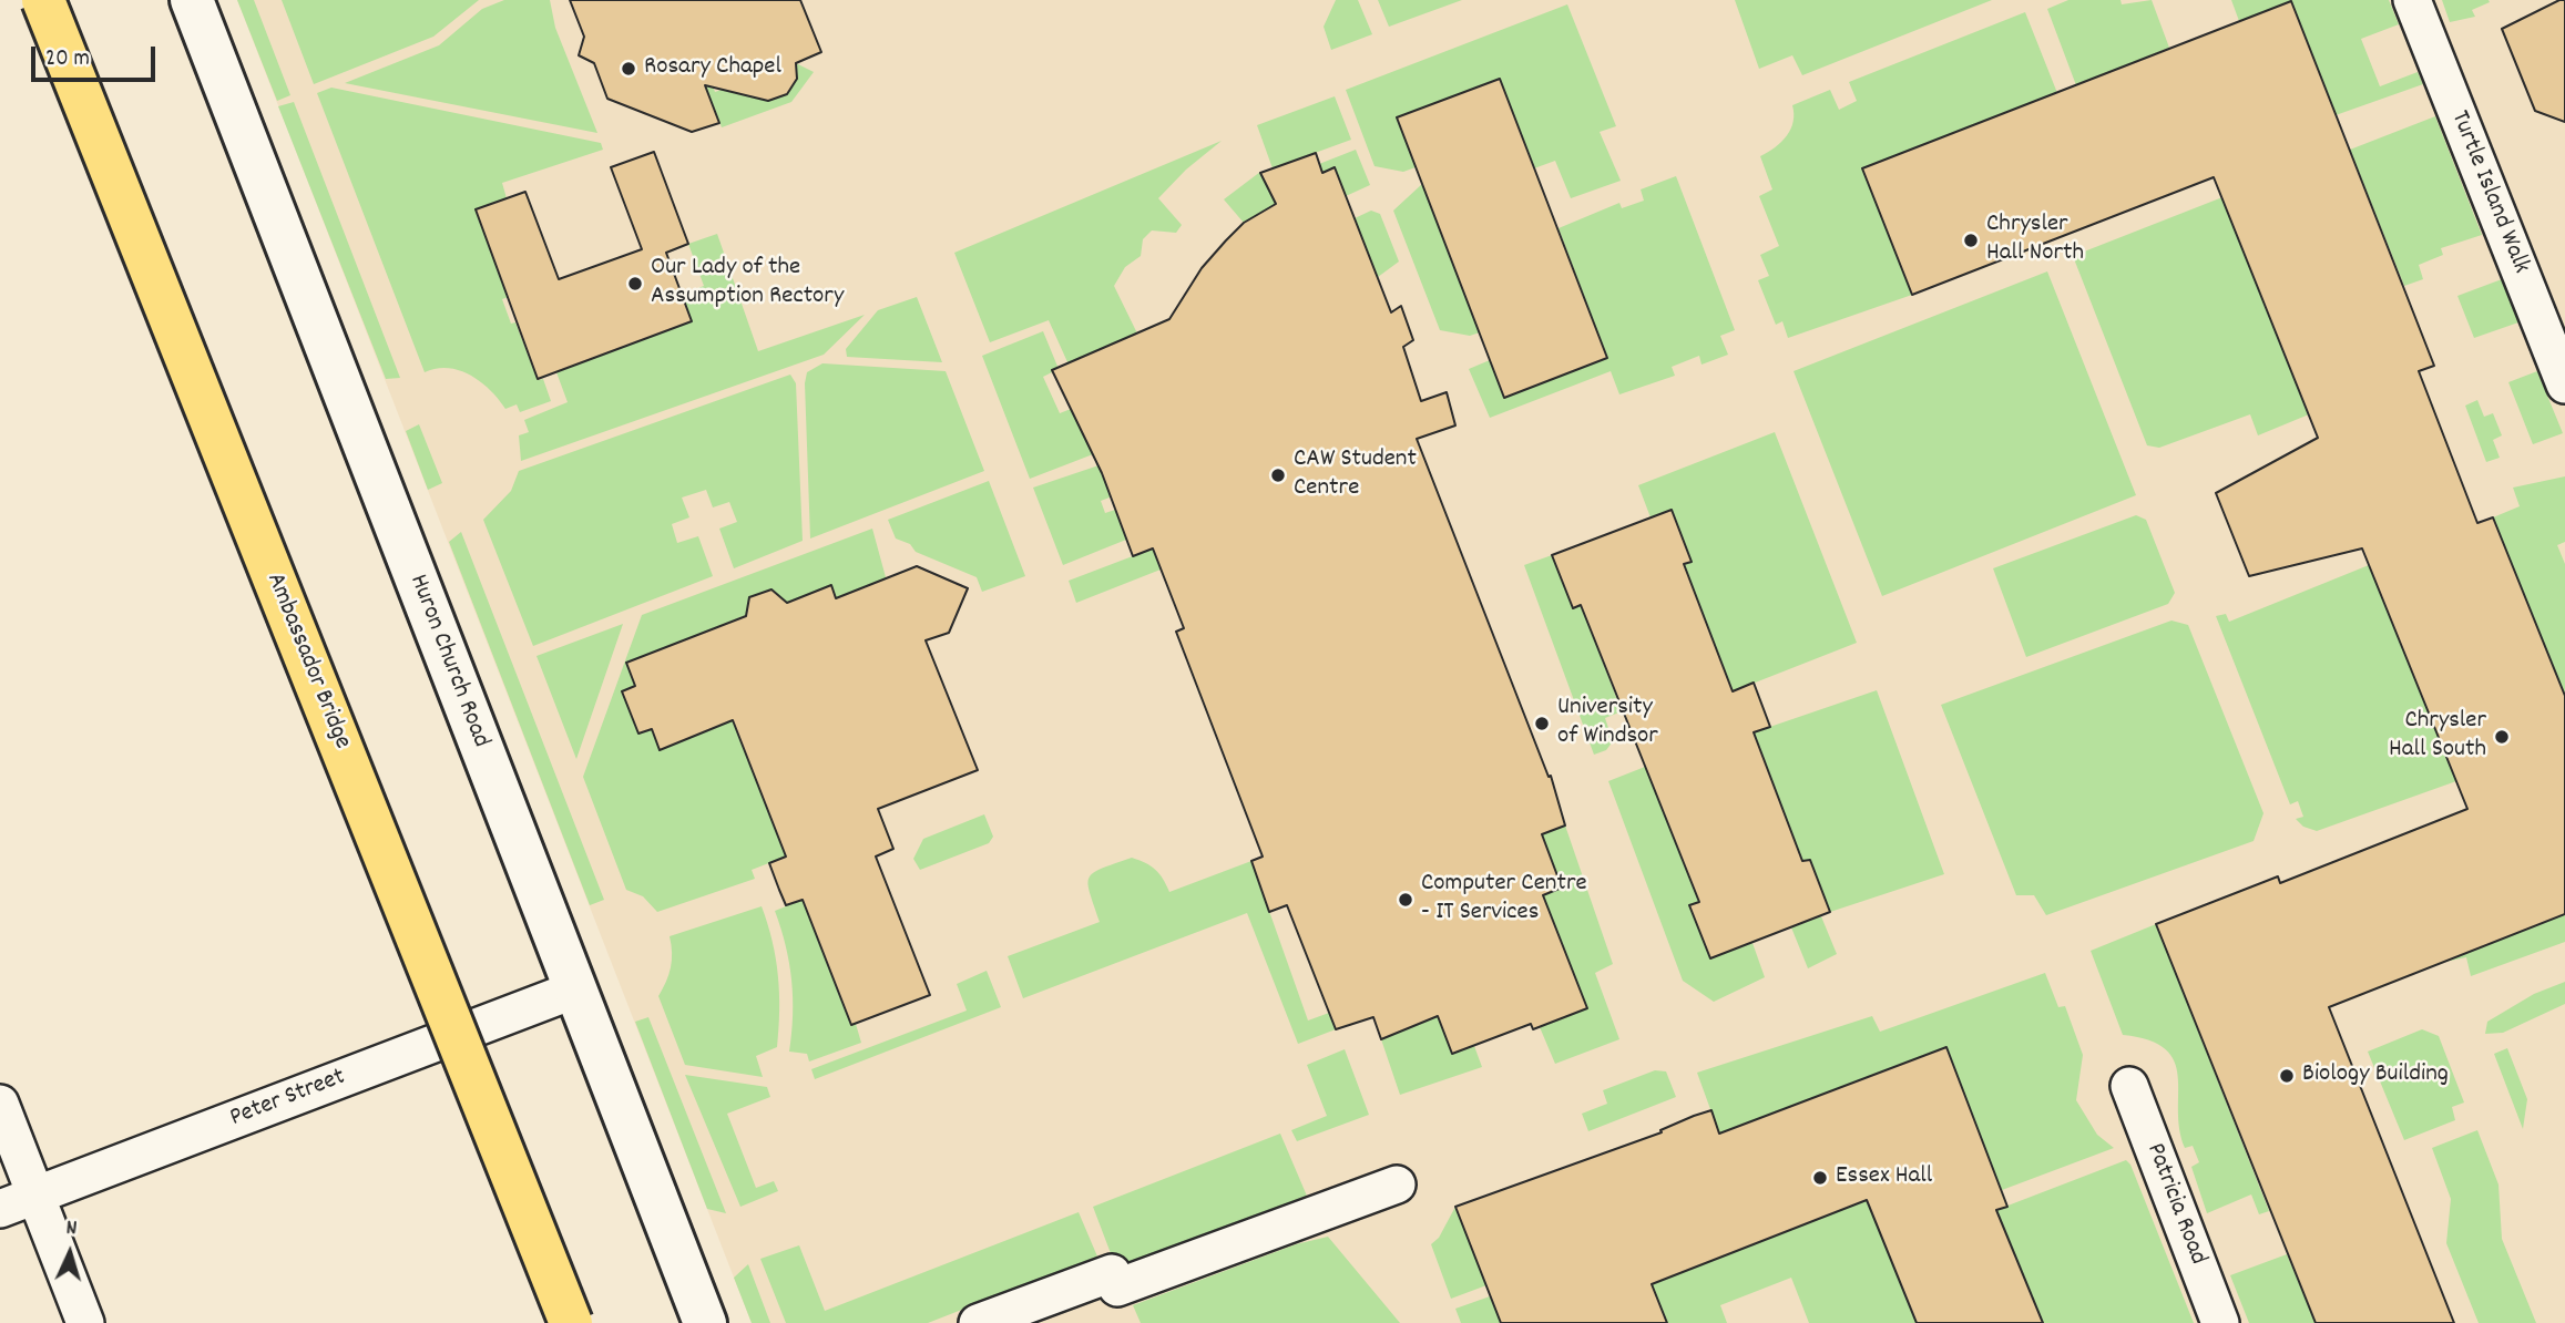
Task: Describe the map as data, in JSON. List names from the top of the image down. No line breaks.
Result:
{"streets":{"highway":["Ambassador Bridge"],"street":["Turtle Island Walk","Huron Church Road","Peter Street","Patricia Road"]},"crossings":[["Huron Church Road","Peter Street"]],"places":["Rosary Chapel","Chrysler Hall North","Our Lady of the Assumption Rectory","CAW Student Centre","University of Windsor","Chrysler Hall South","Computer Centre - IT Services","Biology Building","Essex Hall"],"scale_bar":"20 m","north":"top"}
